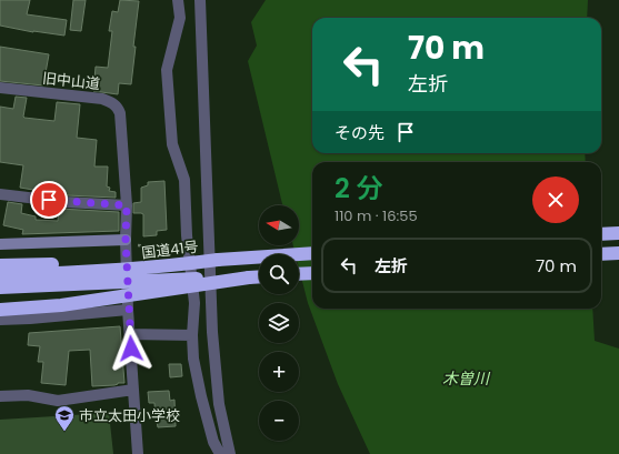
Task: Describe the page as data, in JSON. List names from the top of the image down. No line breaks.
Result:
{"streets":{"highway":["国道41号"],"street":["旧中山道"]},"water":["木曽川"],"places":{"school or university":["市立太田小学校"]},"north":"left","page":{"turn":["70 m","左折"],"then":"その先","heading":["2 分","110 m · 16:55"],"map_buttons":["+","−"],"list":[{"name":"左折","value":"70 m"}]}}
